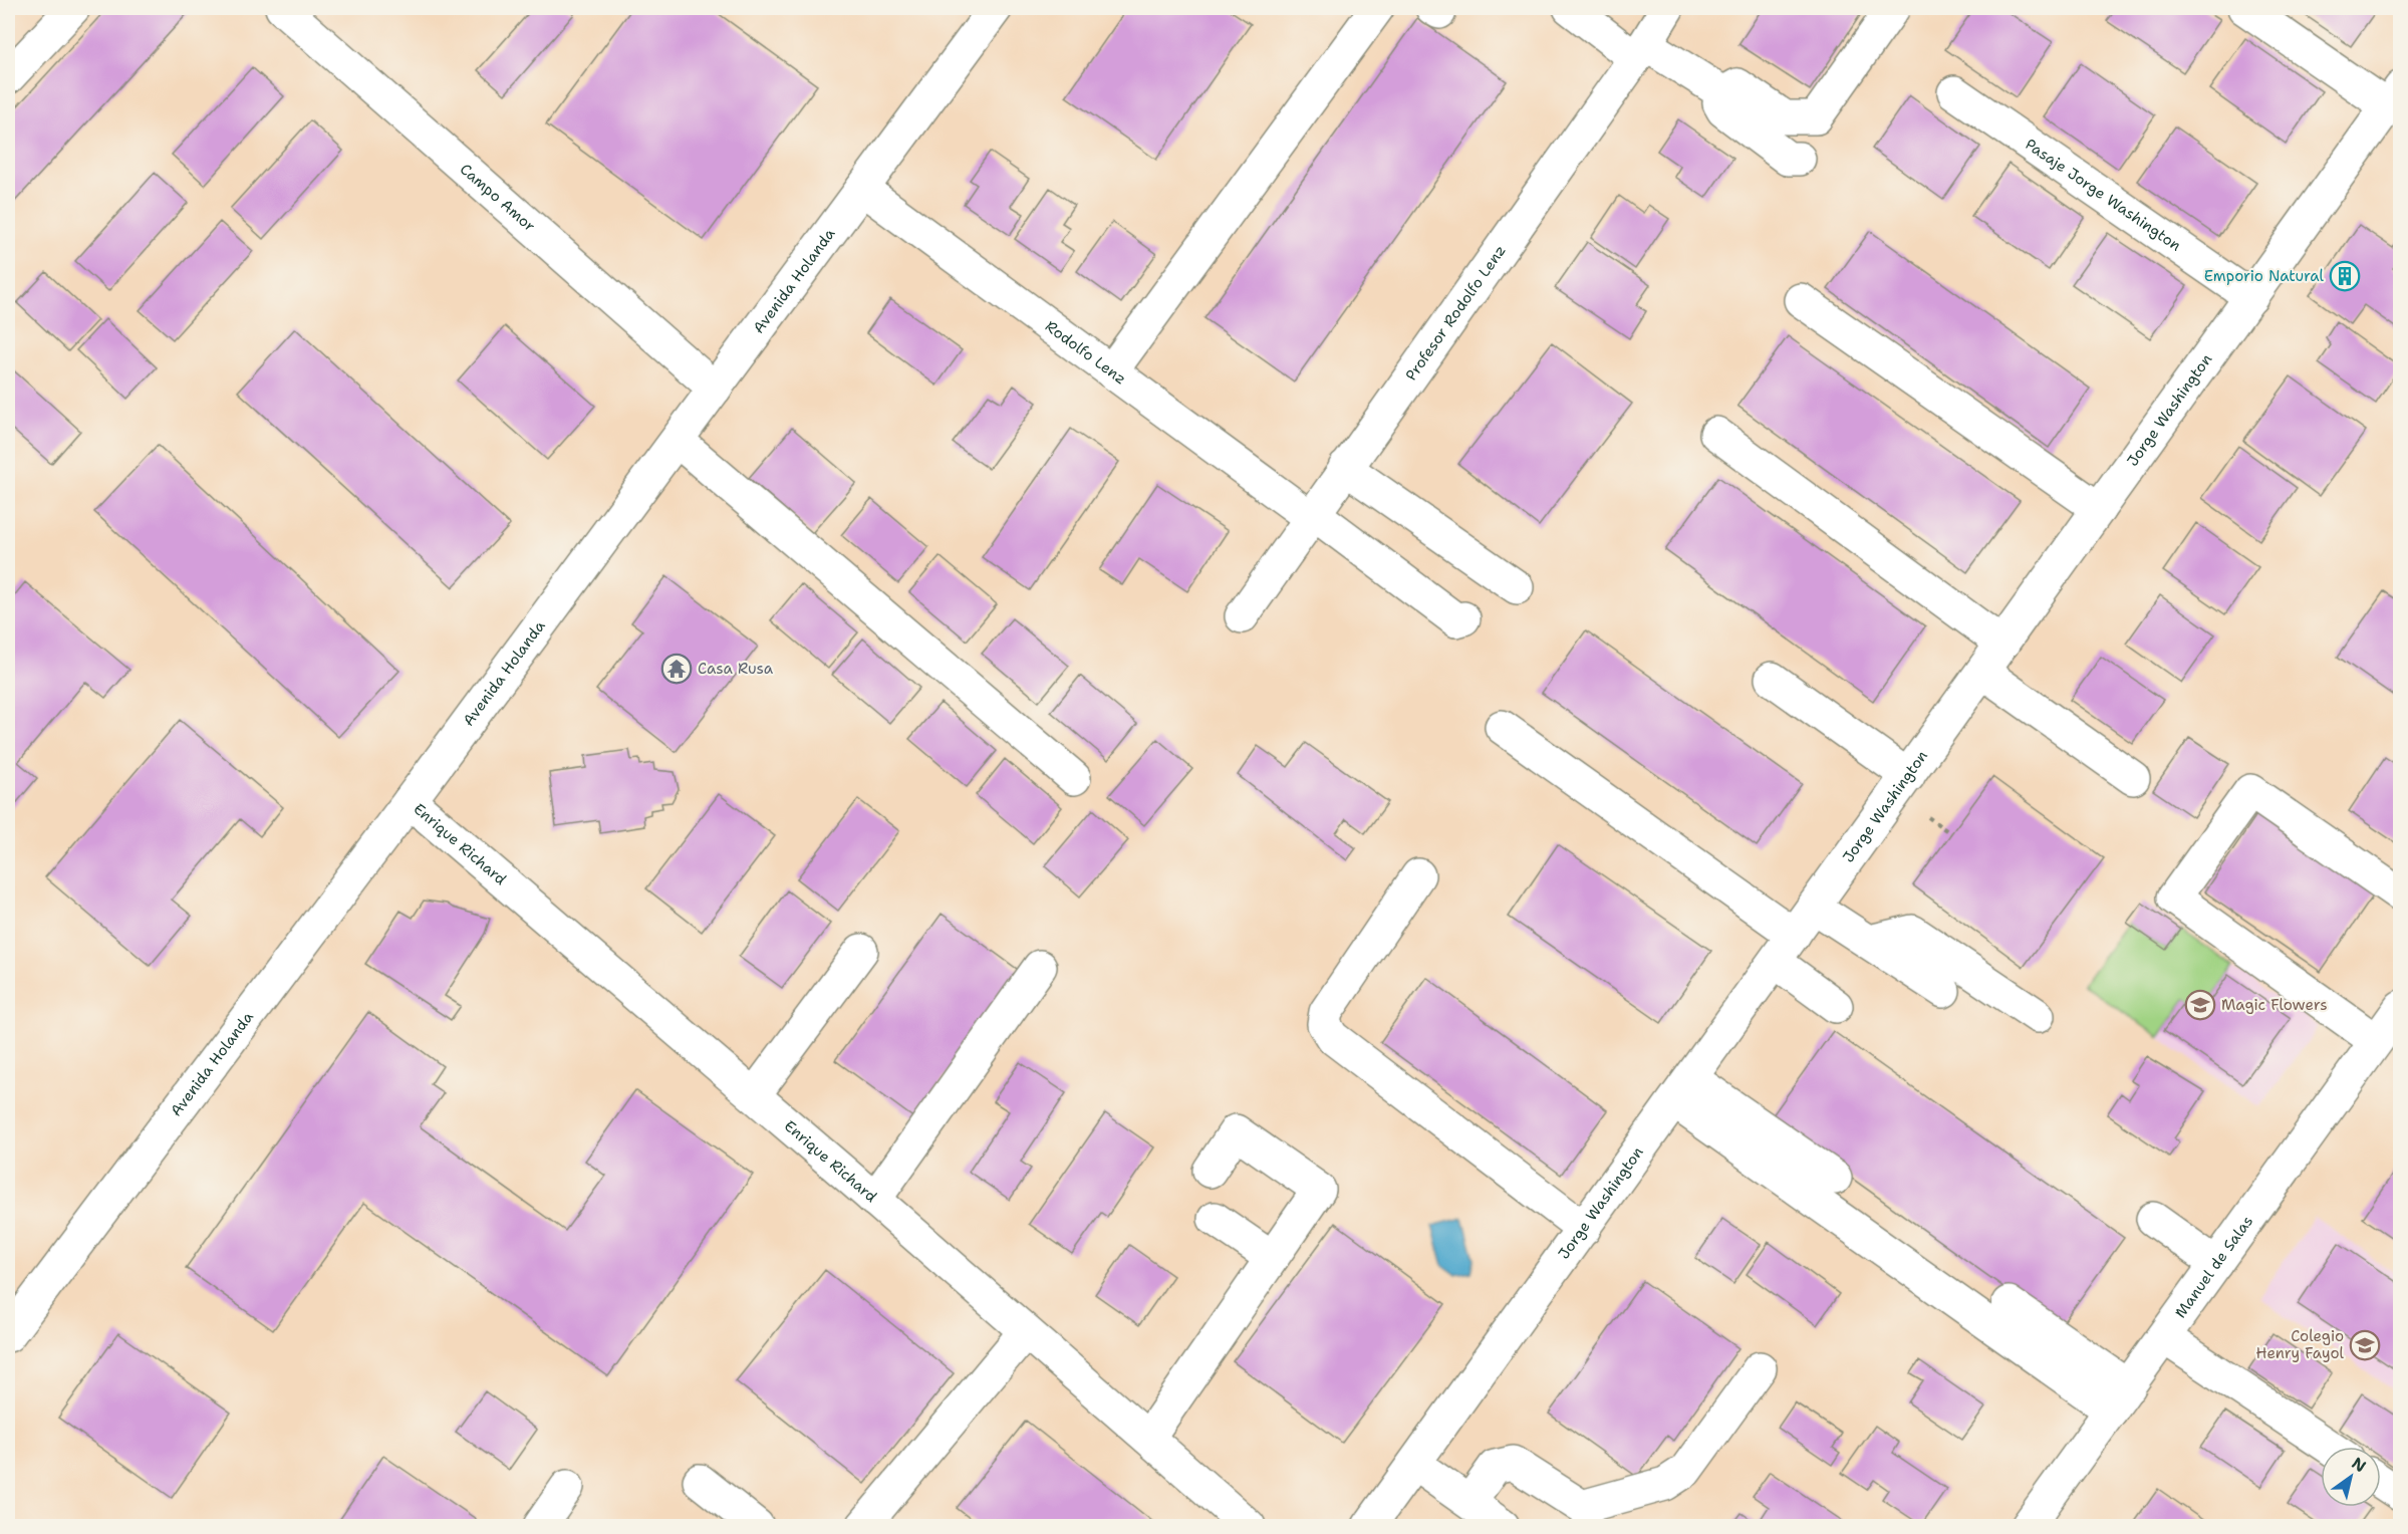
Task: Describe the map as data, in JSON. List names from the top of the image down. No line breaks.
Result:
{"streets":{"street":["Pasaje Jorge Washington","Campo Amor","Avenida Holanda","Profesor Rodolfo Lenz","Rodolfo Lenz","Jorge Washington","Enrique Richard","Manuel de Salas"]},"crossings":[["Pasaje Jorge Washington","Jorge Washington"],["Campo Amor","Avenida Holanda"],["Avenida Holanda","Rodolfo Lenz"],["Avenida Holanda","Enrique Richard"],["Profesor Rodolfo Lenz","Rodolfo Lenz"]],"places":{"building":["Emporio Natural"],"temple":["Casa Rusa"],"school or university":["Magic Flowers","Colegio Henry Fayol"]},"north":"top right"}
